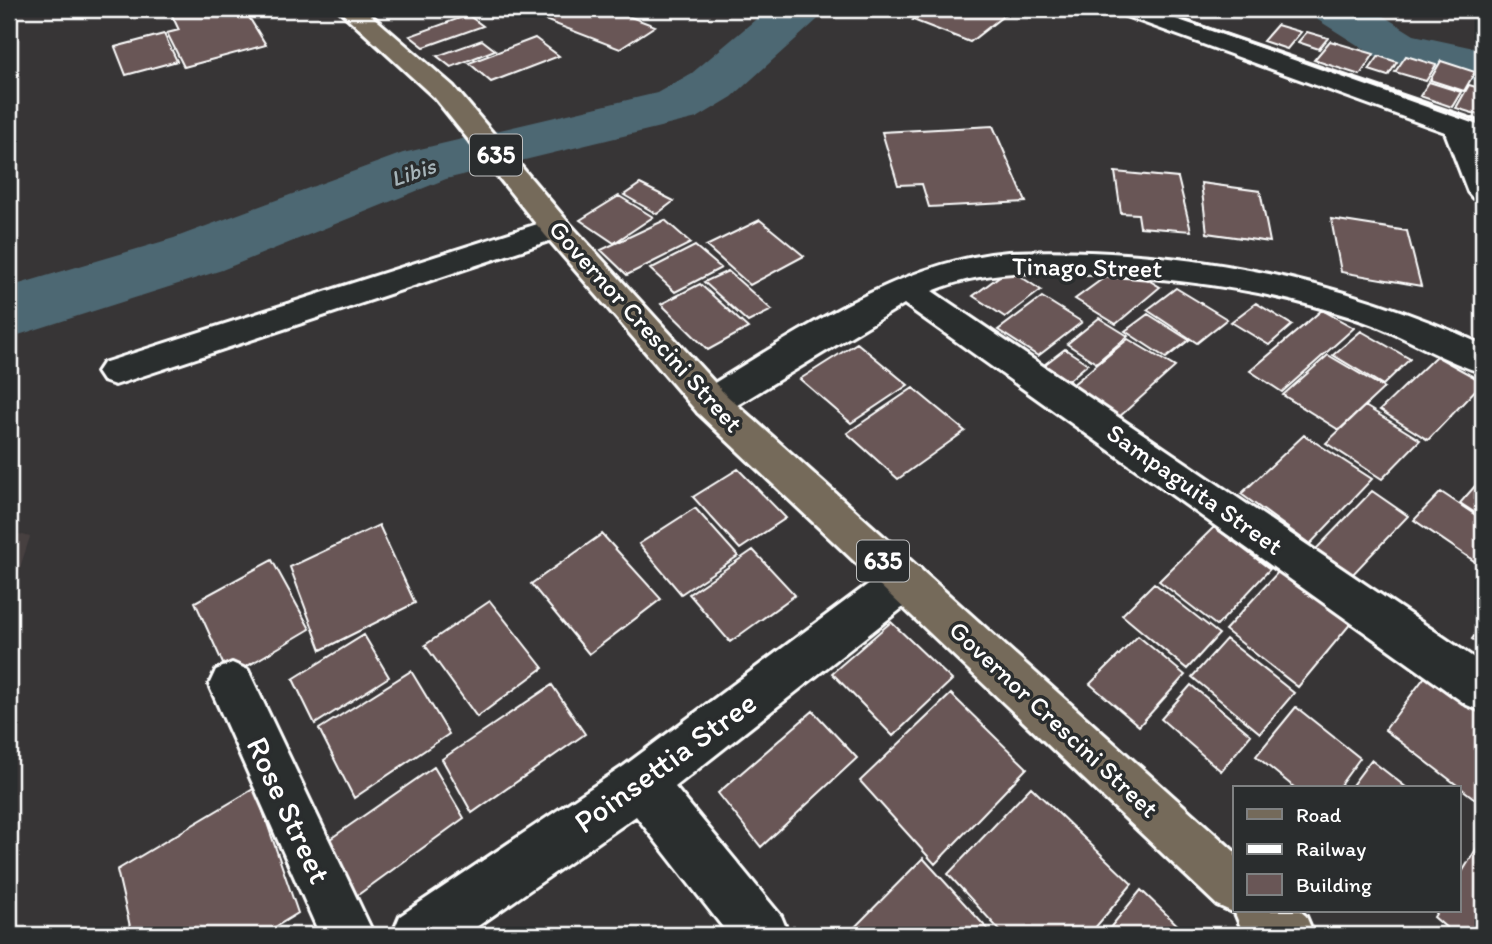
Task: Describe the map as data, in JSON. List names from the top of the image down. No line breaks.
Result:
{"streets":{"main road":["635","Governor Crescini Street"],"street":["Tinago Street","Sampaguita Street","Poinsettia Stree","Rose Street"]},"crossings":[["Tinago Street","Governor Crescini Street"],["Tinago Street","Sampaguita Street"],["Governor Crescini Street","Poinsettia Stree"]],"water":["Libis"],"legend":["Road","Railway","Building"]}
